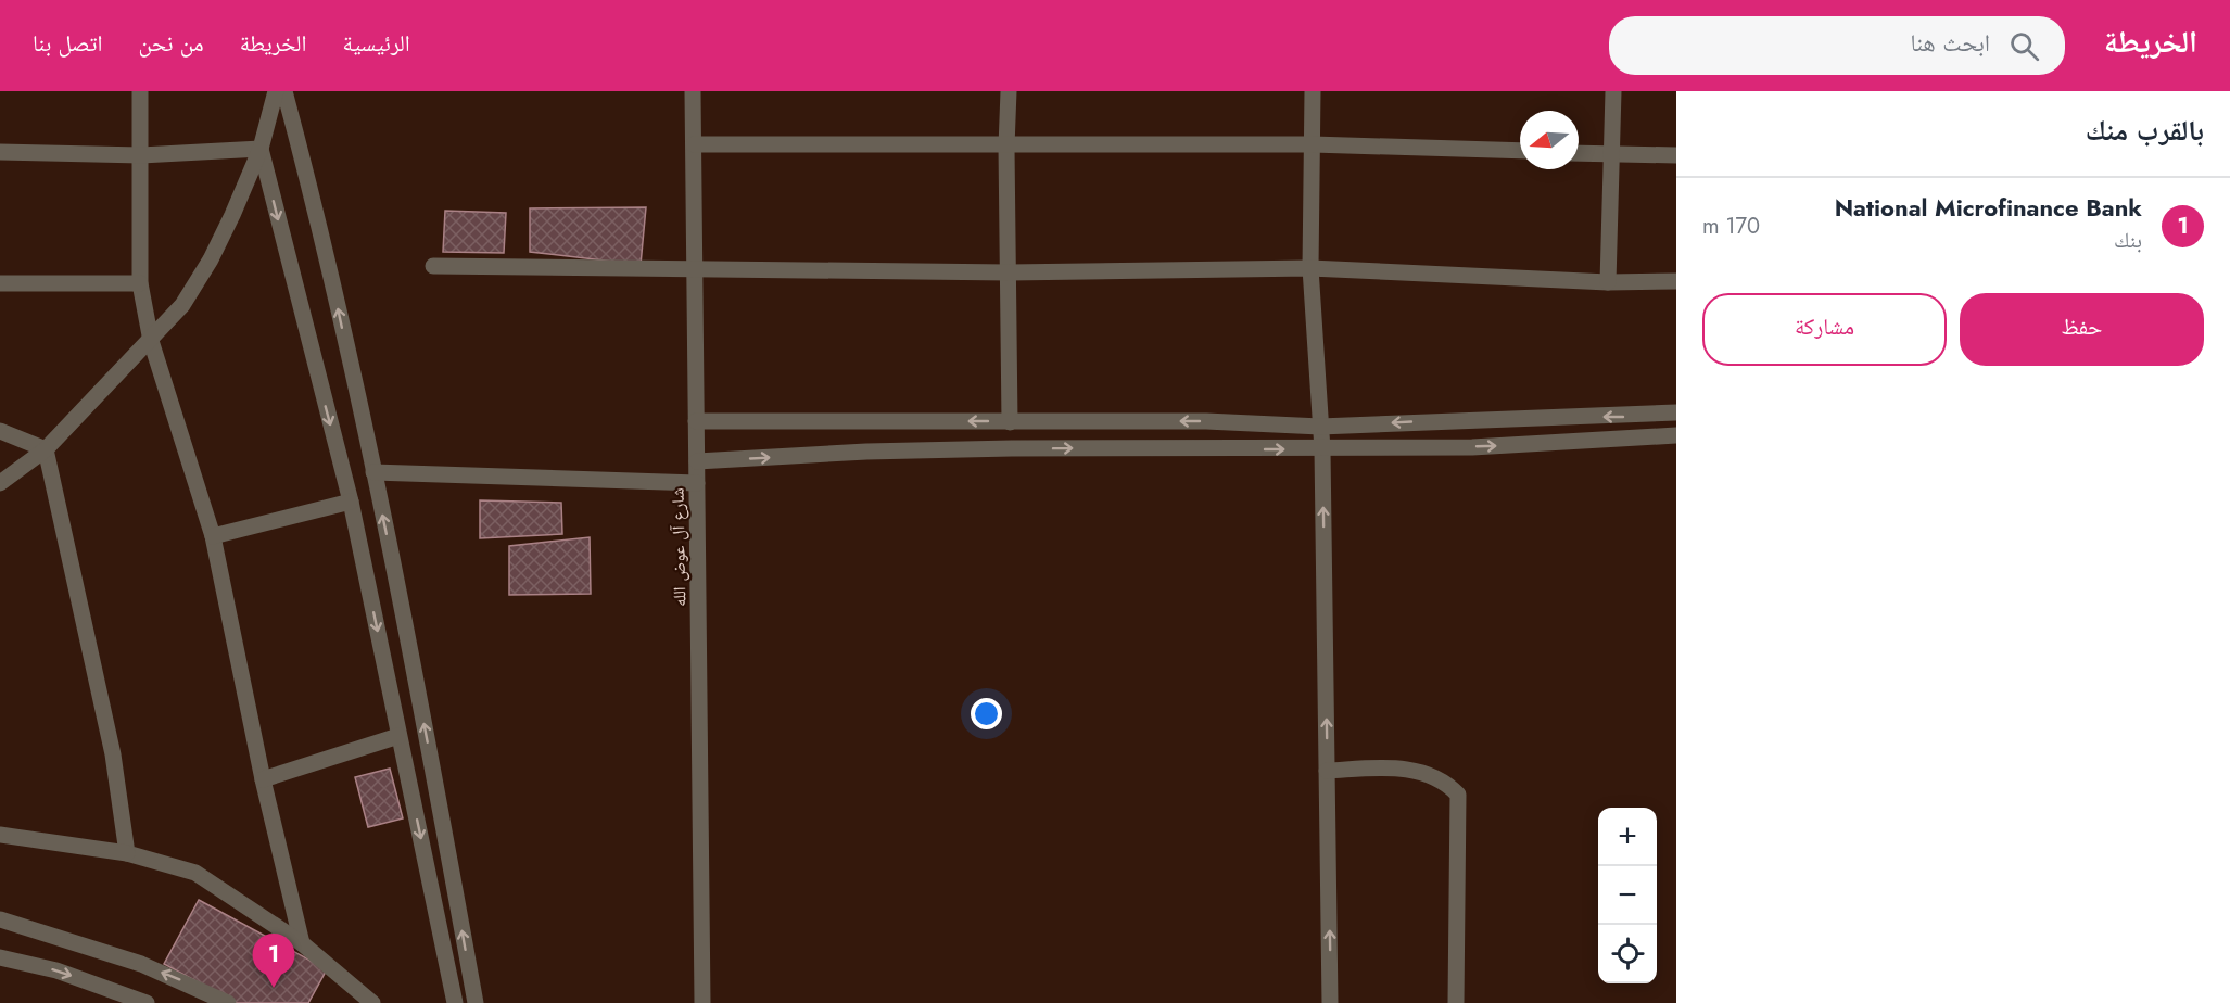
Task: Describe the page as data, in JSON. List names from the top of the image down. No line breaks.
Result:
{"streets":{"street":["شارع آل عوض الله"]},"north":"left","page":{"header":"الخريطة","search":"ابحث هنا","nav":["الرئيسية","الخريطة","من نحن","اتصل بنا"],"heading":"بالقرب منك","list":[{"mark":"1","name":"National Microfinance Bank","note":"بنك","value":"170 m"}],"buttons":["حفظ","مشاركة"],"map_buttons":["+","−"],"pins":"1"}}
